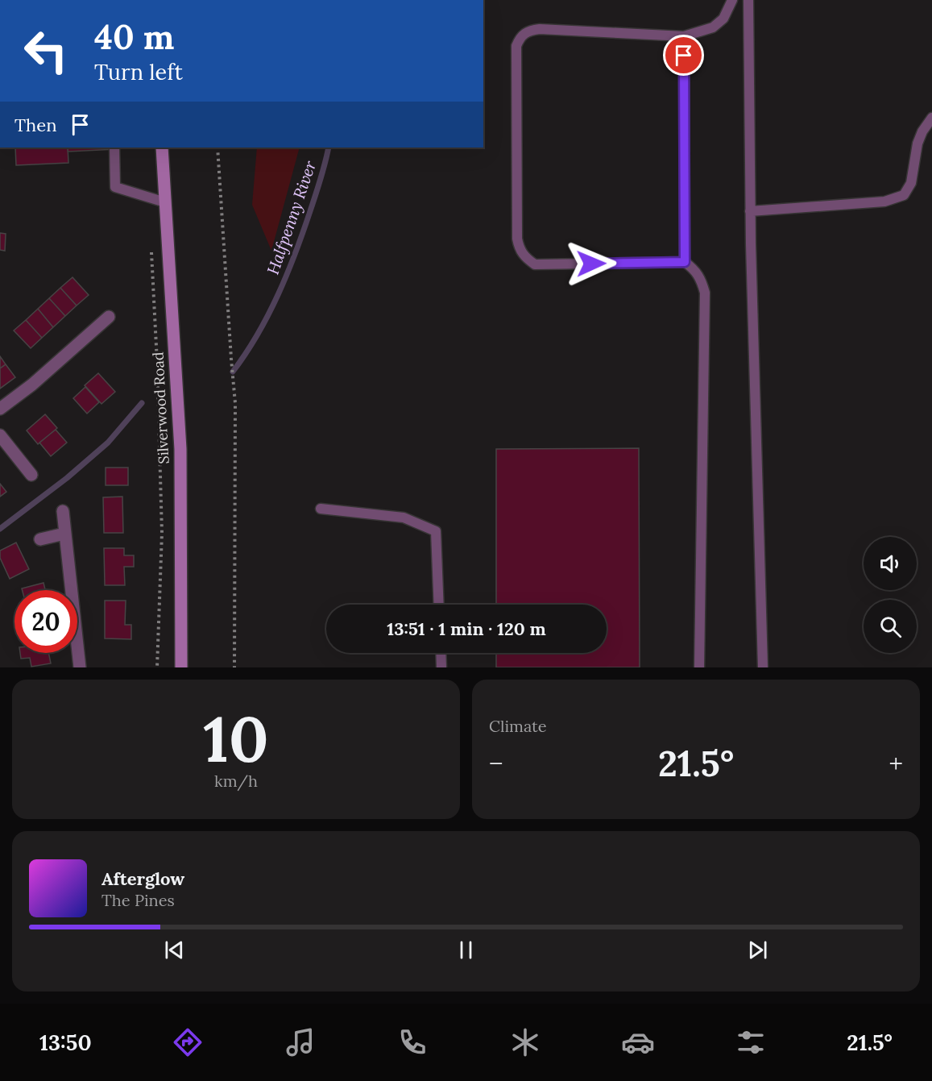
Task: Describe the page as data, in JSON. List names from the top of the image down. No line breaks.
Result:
{"streets":{"main road":["Silverwood Road"]},"water":["Halfpenny River"],"page":{"turn":["40 m","Turn left"],"then":"Then","limit":"20","trip":"13:51 · 1 min · 120 m","tile":[["10","km/h"],"Climate"],"heat":["−","21.5°","+"],"song":["Afterglow","The Pines"],"tabs":["13:50","21.5°"]}}
